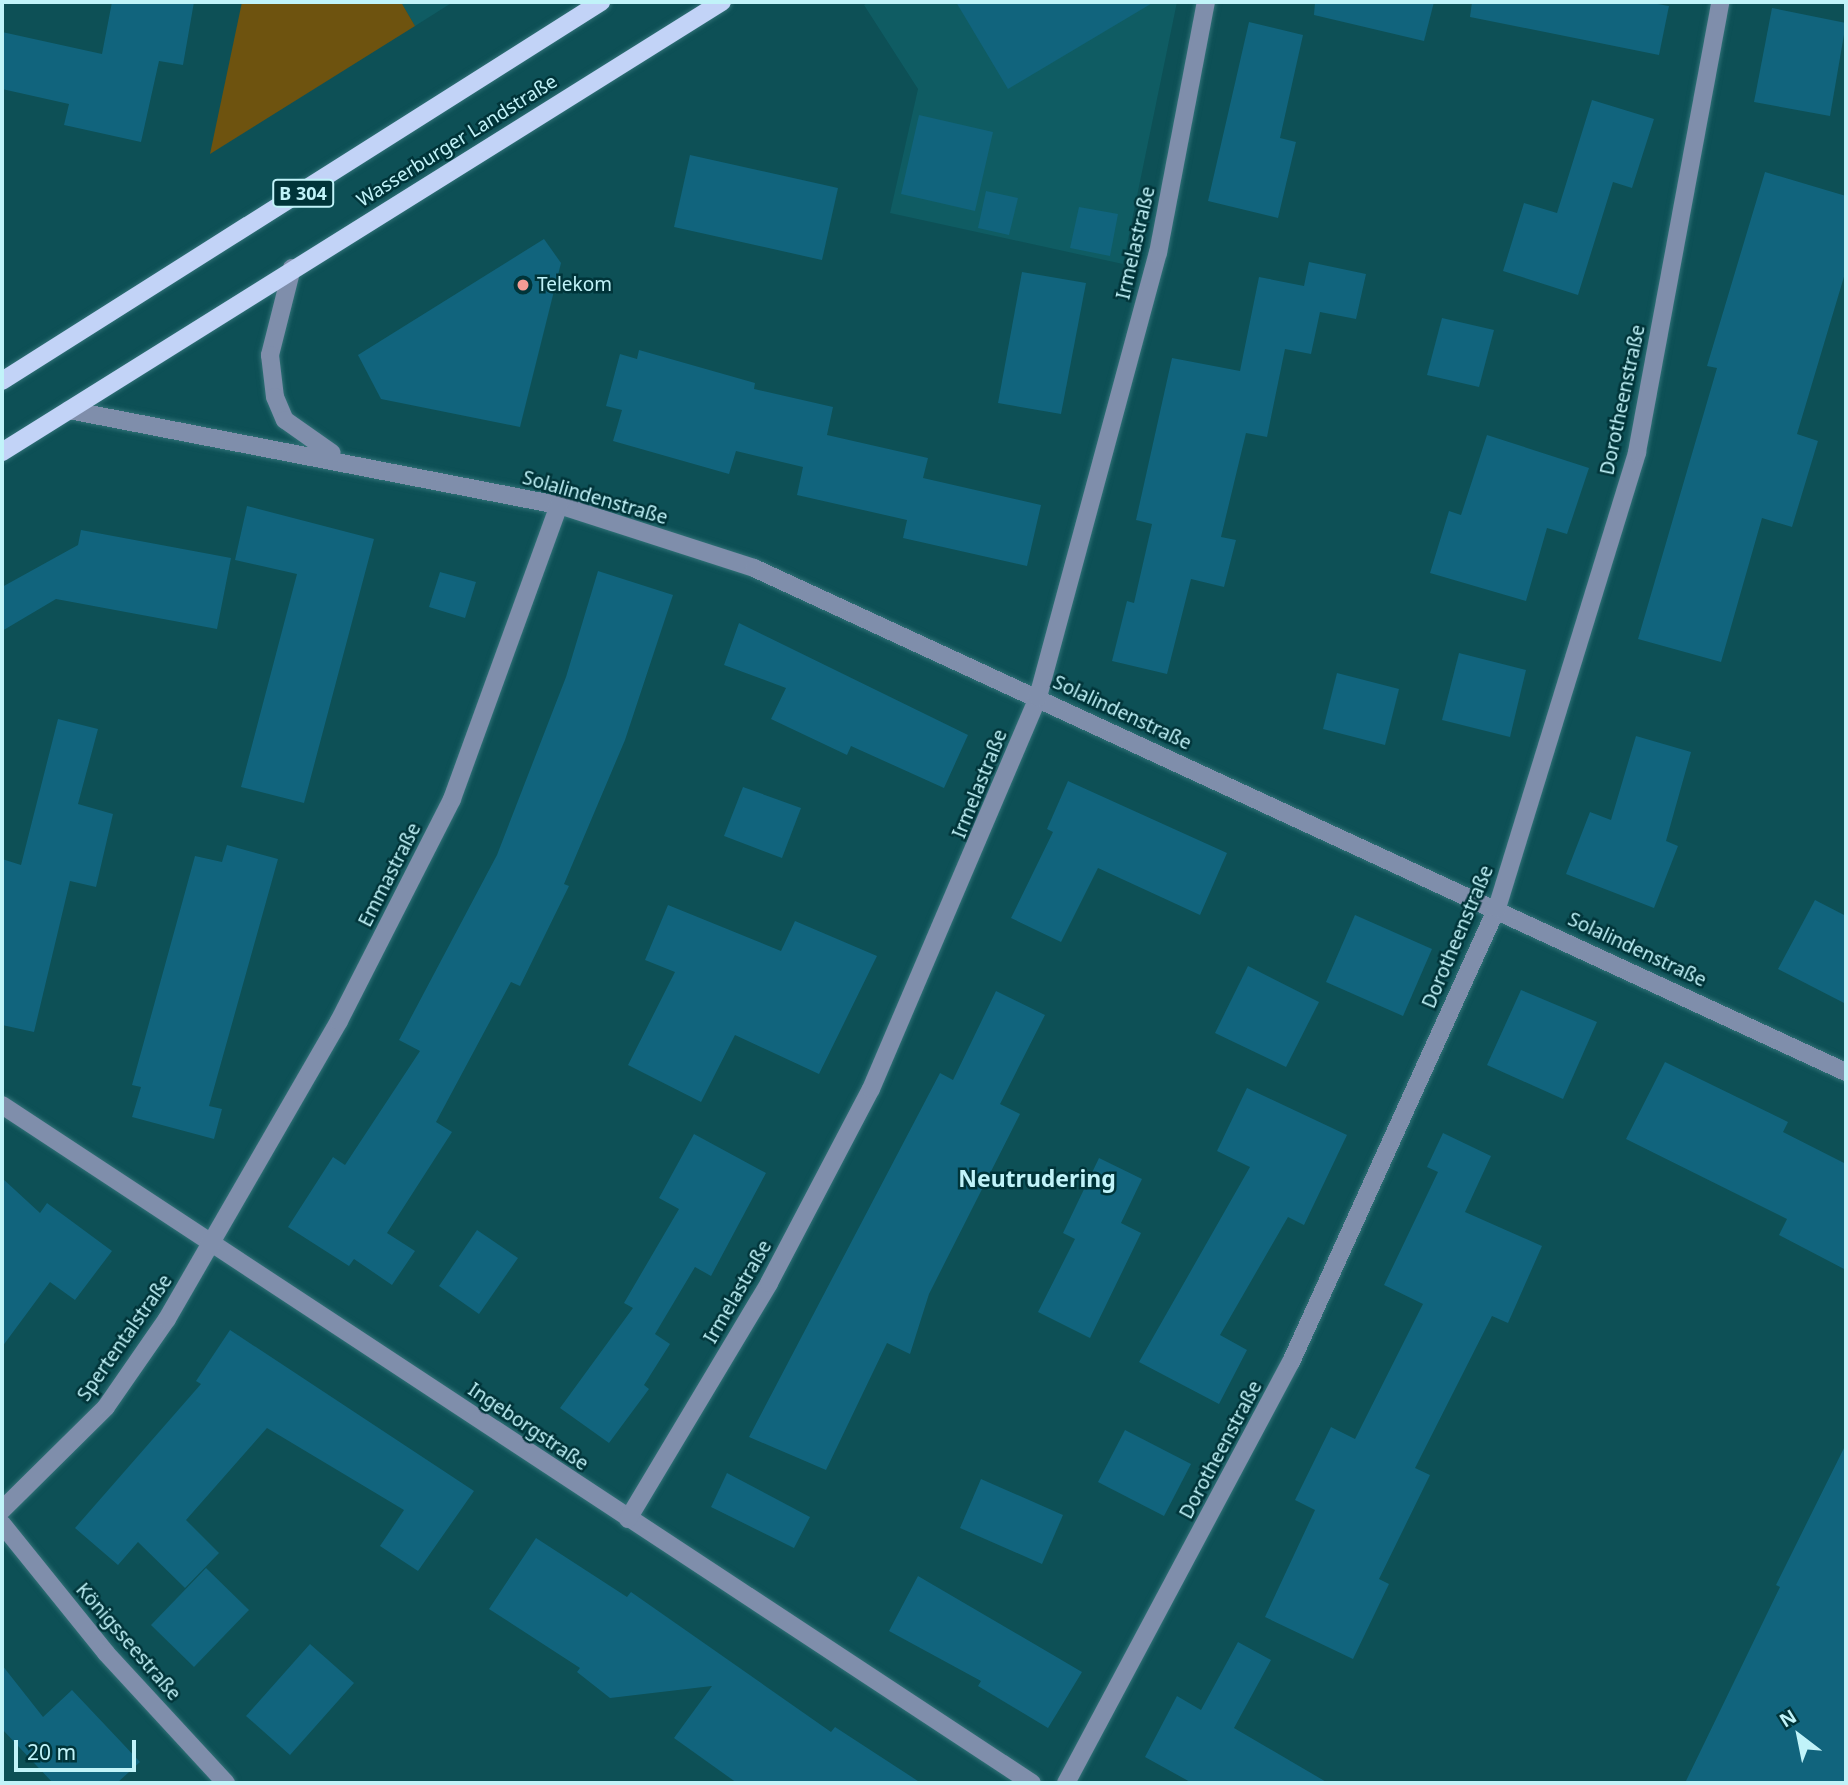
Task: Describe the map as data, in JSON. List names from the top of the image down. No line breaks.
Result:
{"streets":{"main road":["Wasserburger Landstraße","B 304"],"street":["Irmelastraße","Dorotheenstraße","Solalindenstraße","Emmastraße","Spertentalstraße","Ingeborgstraße","Königsseestraße"]},"crossings":[["Wasserburger Landstraße","Solalindenstraße"],["Irmelastraße","Solalindenstraße"],["Irmelastraße","Ingeborgstraße"],["Dorotheenstraße","Solalindenstraße"],["Solalindenstraße","Emmastraße"],["Emmastraße","Spertentalstraße"],["Emmastraße","Ingeborgstraße"],["Spertentalstraße","Ingeborgstraße"]],"districts":["Neutrudering"],"places":["Telekom"],"scale_bar":"20 m","north":"top left"}
